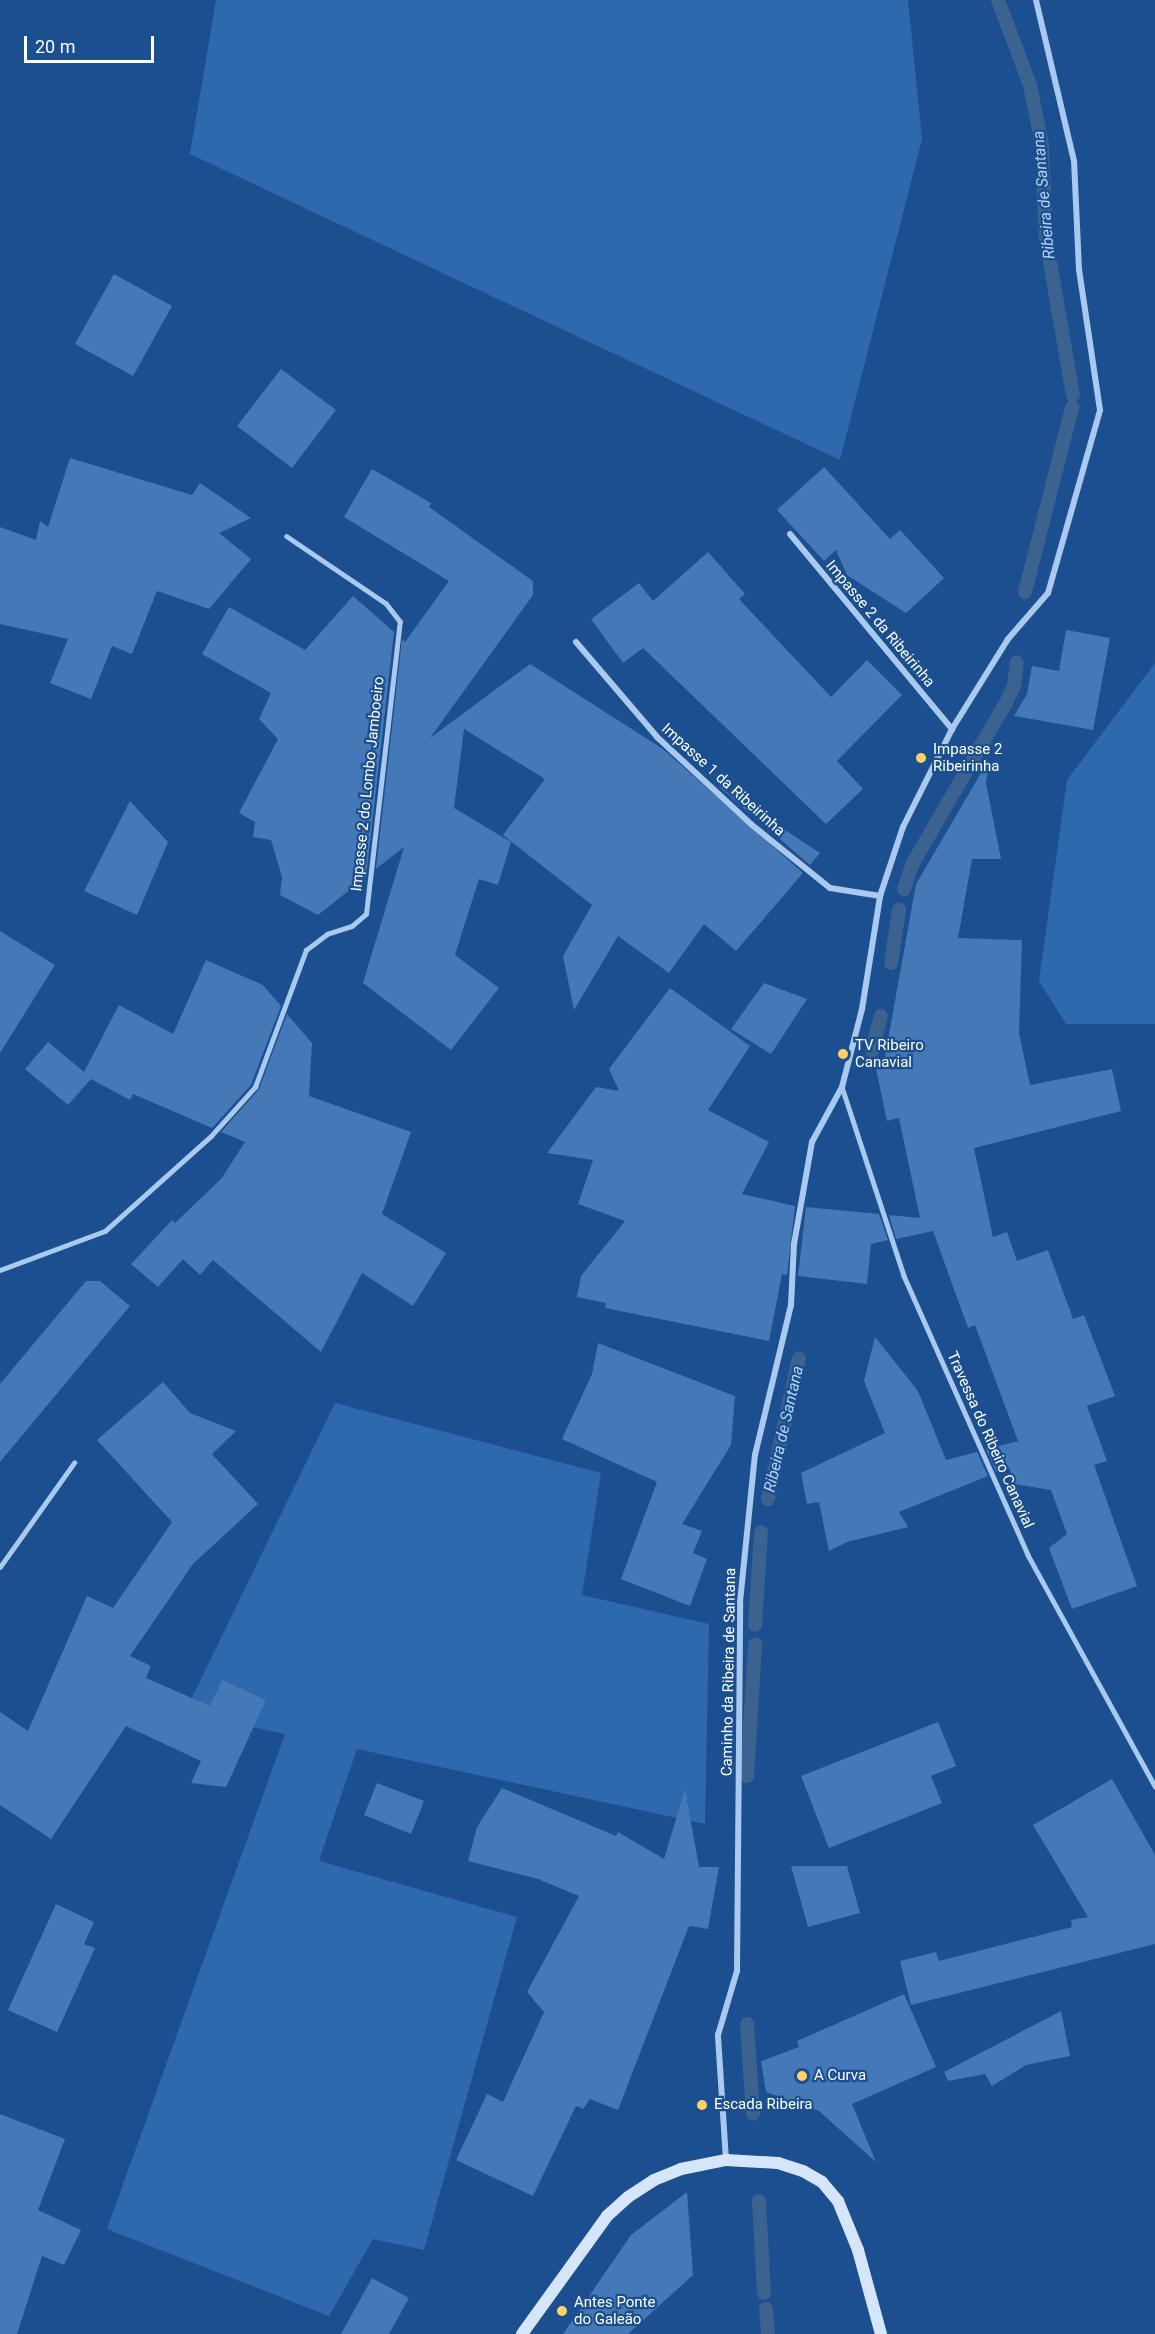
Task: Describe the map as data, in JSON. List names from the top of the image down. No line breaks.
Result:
{"streets":{"street":["Impasse 2 da Ribeirinha","Impasse 1 da Ribeirinha","Caminho da Ribeira de Santana"],"lane":["Impasse 2 do Lombo Jamboeiro","Travessa do Ribeiro Canavial"]},"crossings":[["Impasse 2 da Ribeirinha","Caminho da Ribeira de Santana"],["Impasse 1 da Ribeirinha","Caminho da Ribeira de Santana"],["Travessa do Ribeiro Canavial","Caminho da Ribeira de Santana"]],"water":["Ribeira de Santana"],"places":["Impasse 2 Ribeirinha","TV Ribeiro Canavial","A Curva","Escada Ribeira","Antes Ponte do Galeão"],"scale_bar":"20 m"}
